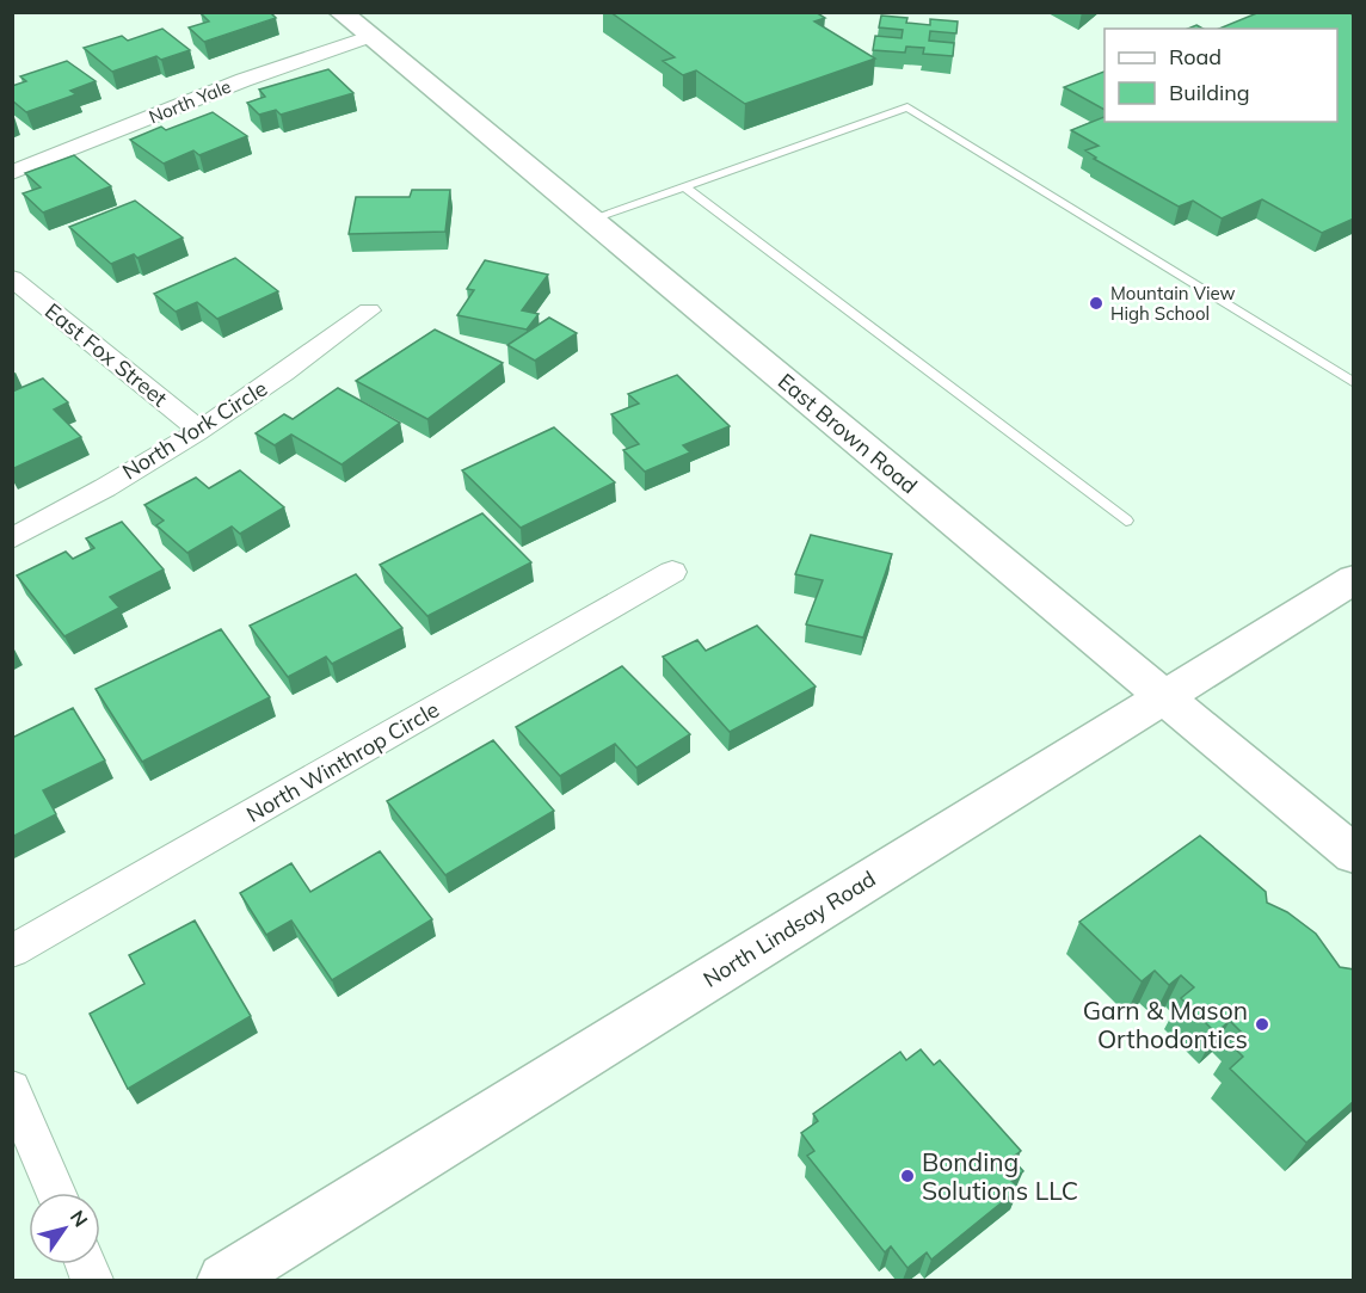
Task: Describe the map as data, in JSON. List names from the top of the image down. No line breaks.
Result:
{"streets":{"main road":["East Brown Road","North Lindsay Road"],"street":["North Yale","East Fox Street","North York Circle","North Winthrop Circle"]},"crossings":[["North Yale","East Brown Road"],["East Fox Street","North York Circle"],["East Brown Road","North Lindsay Road"]],"places":["Mountain View High School","Garn & Mason Orthodontics","Bonding Solutions LLC"],"legend":["Road","Building"],"north":"top right"}
